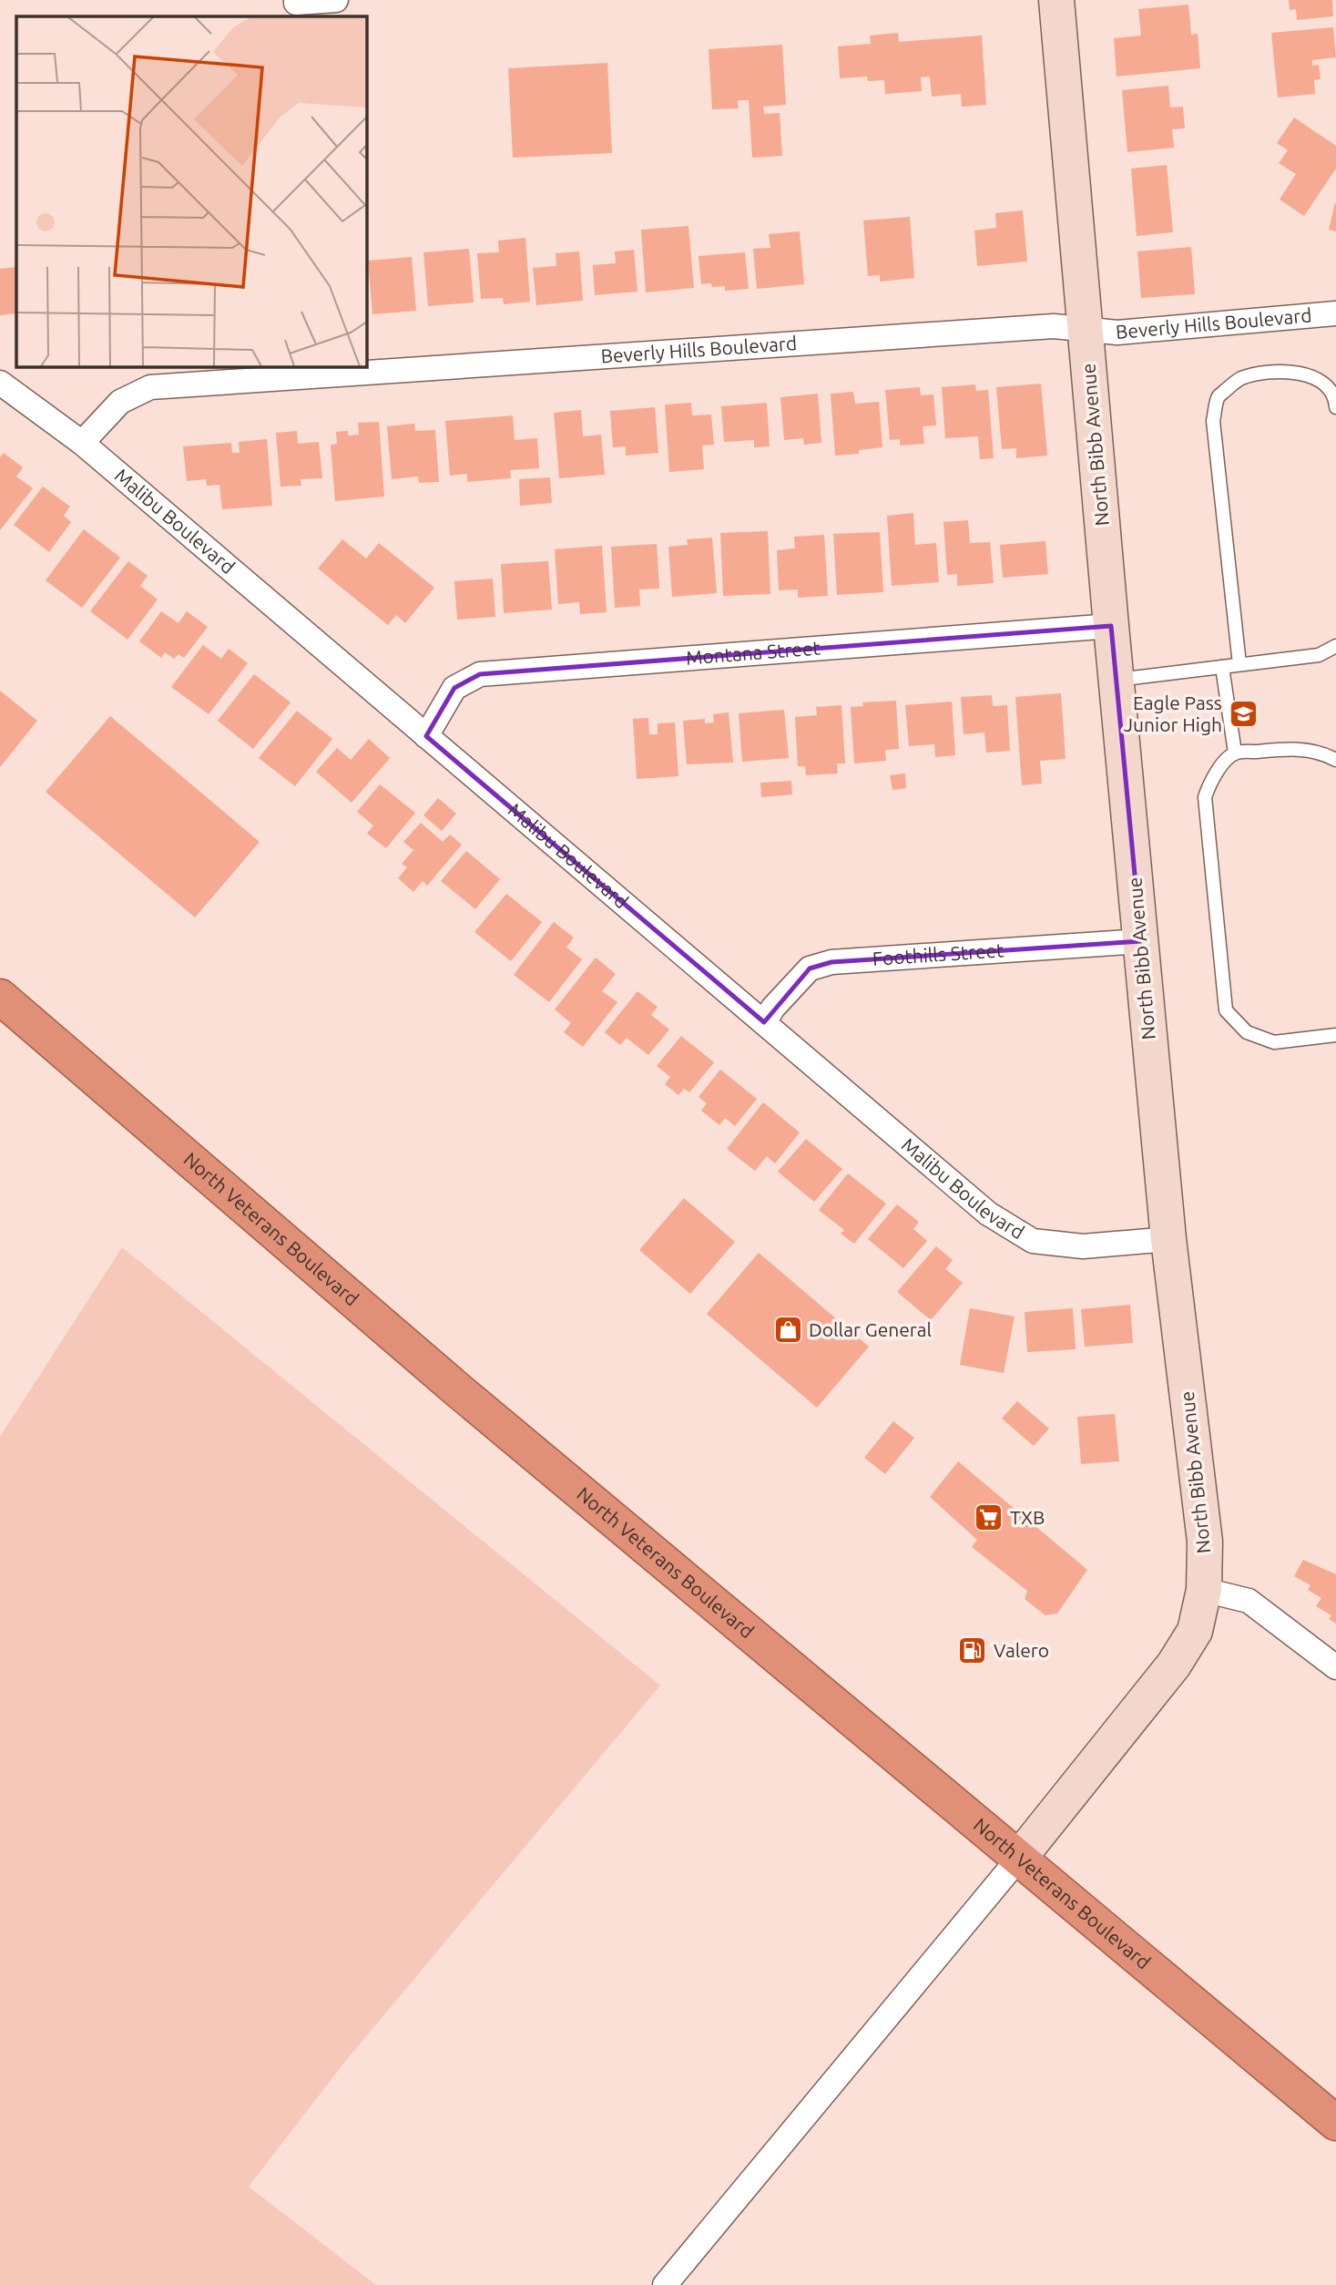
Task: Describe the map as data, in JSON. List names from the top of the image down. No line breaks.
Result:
{"streets":{"highway":["North Veterans Boulevard"],"main road":["North Bibb Avenue"],"street":["Beverly Hills Boulevard","Malibu Boulevard","Montana Street","Foothills Street"]},"crossings":[["Beverly Hills Boulevard","North Bibb Avenue"],["Beverly Hills Boulevard","Malibu Boulevard"],["North Bibb Avenue","Malibu Boulevard"],["North Bibb Avenue","Montana Street"],["North Bibb Avenue","Foothills Street"],["North Bibb Avenue","North Veterans Boulevard"],["Malibu Boulevard","Montana Street"],["Malibu Boulevard","Foothills Street"]],"places":{"school or university":["Eagle Pass Junior High"],"shop":["Dollar General"],"supermarket":["TXB"],"fuel station":["Valero"]}}
